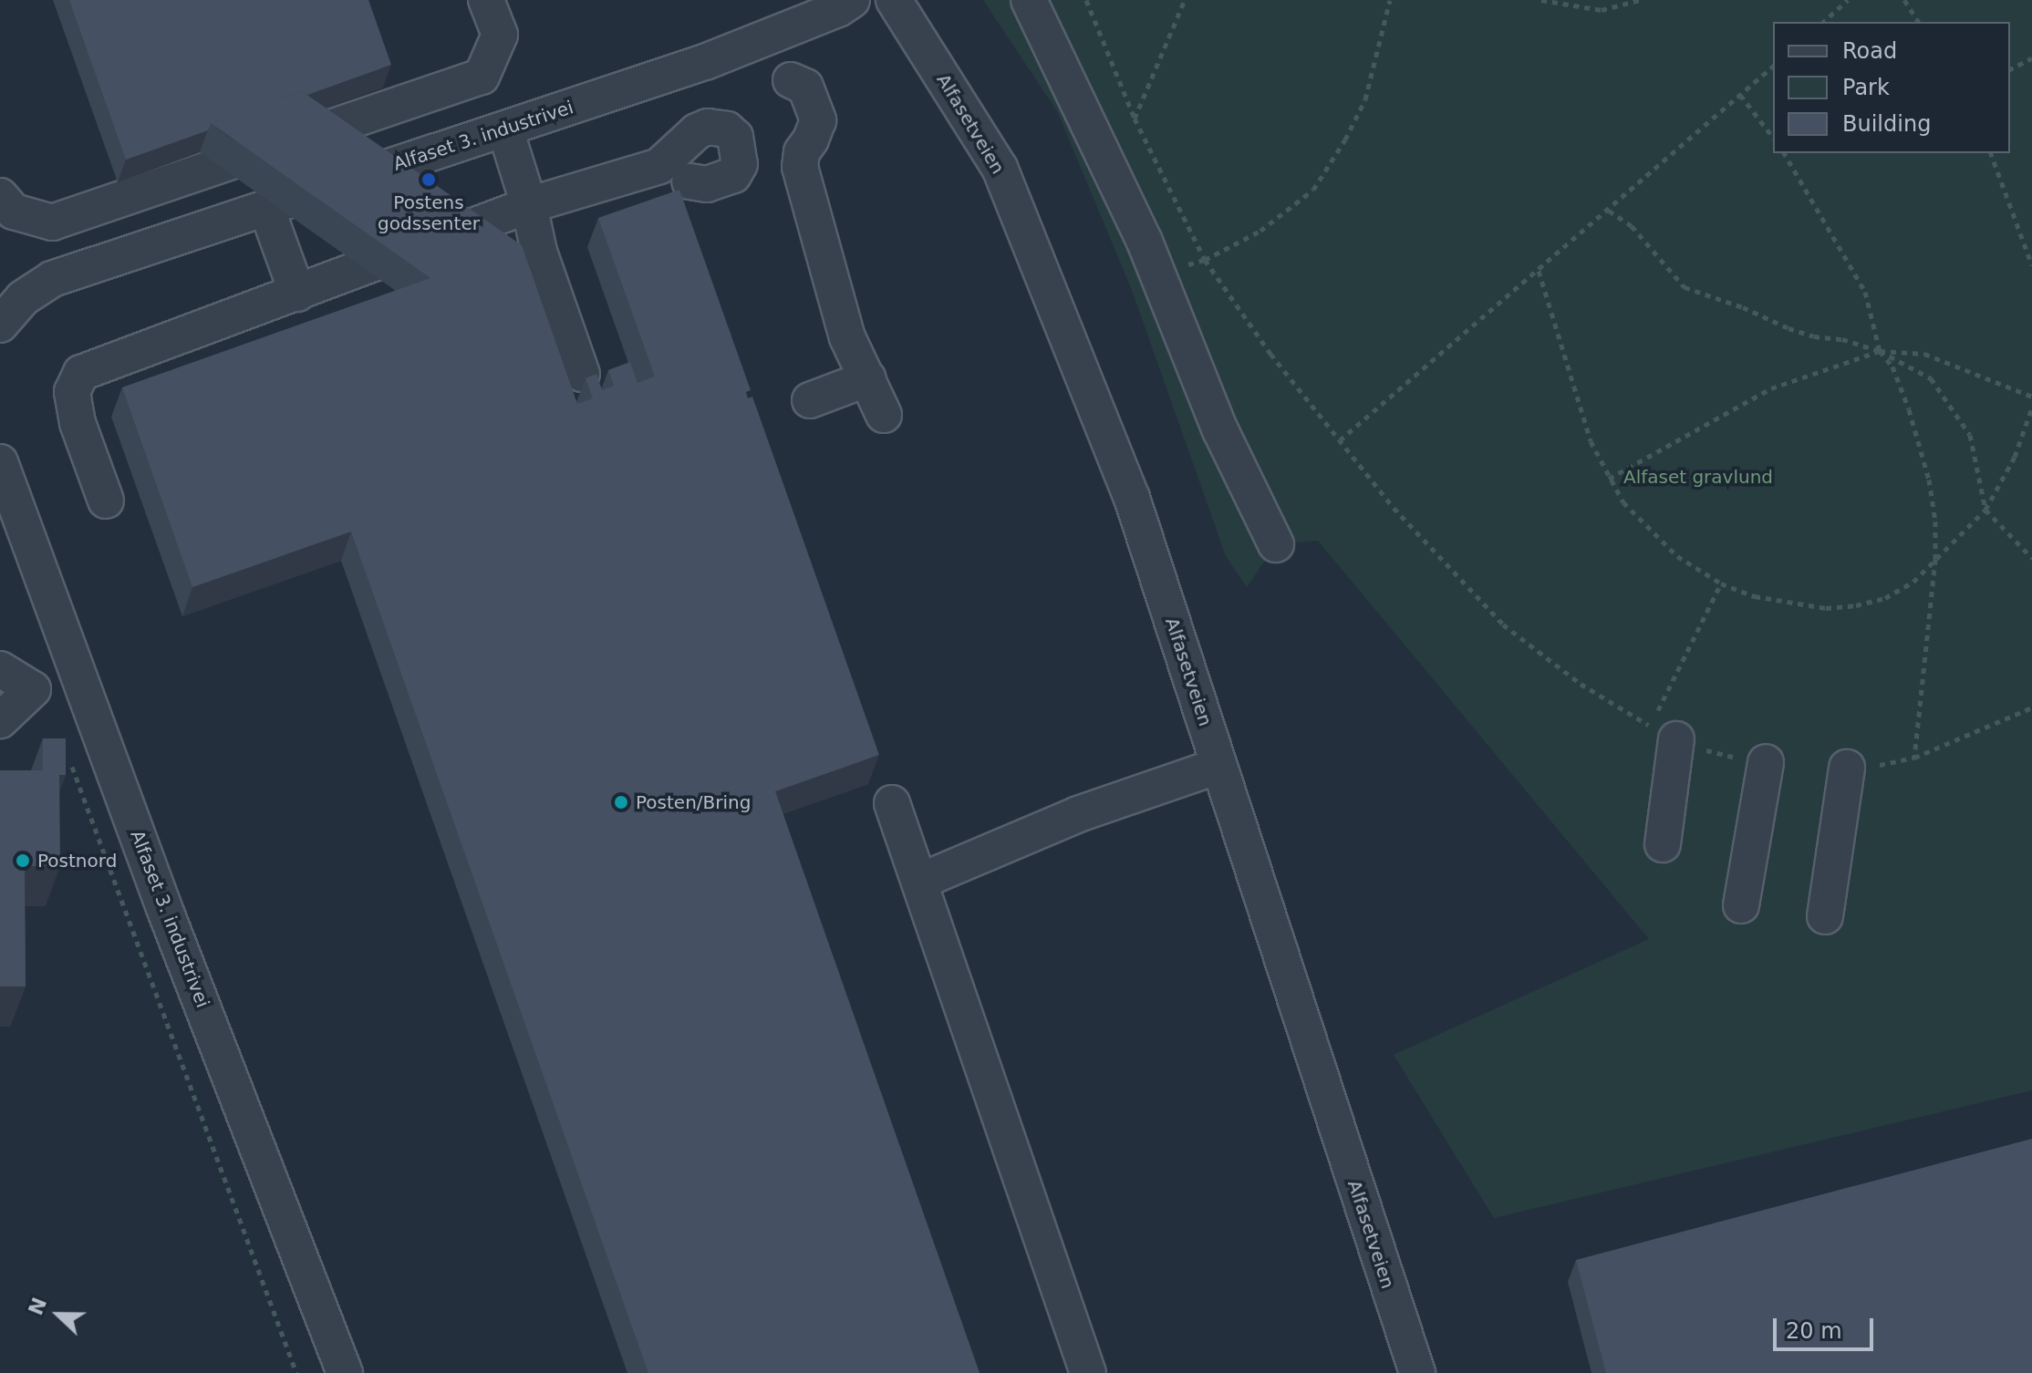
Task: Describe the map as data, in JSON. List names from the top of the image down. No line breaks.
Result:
{"streets":{"street":["Alfasetveien","Alfaset 3. industrivei"]},"parks":["Alfaset gravlund"],"places":["Postens godssenter","Posten/Bring","Postnord"],"legend":["Road","Park","Building"],"scale_bar":"20 m","north":"left"}
